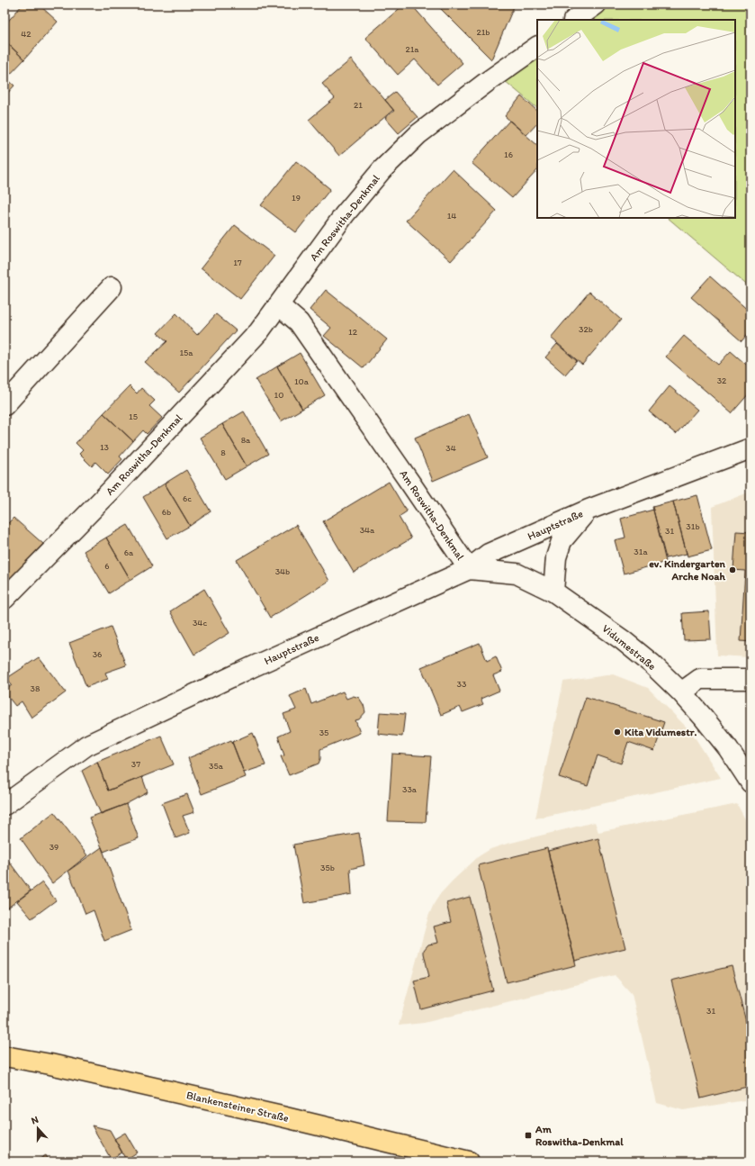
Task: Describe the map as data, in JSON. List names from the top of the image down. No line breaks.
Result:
{"streets":{"main road":["Blankensteiner Straße"],"street":["Am Roswitha-Denkmal","Hauptstraße","Vidumestraße"]},"crossings":[["Am Roswitha-Denkmal","Hauptstraße"],["Am Roswitha-Denkmal","Vidumestraße"],["Hauptstraße","Vidumestraße"]],"places":{"other":["ev. Kindergarten Arche Noah","Kita Vidumestr."],"transit":["Am Roswitha-Denkmal"]},"house_numbers":["21b","42","21a","21","16","19","14","17","32b","12","15a","32","10a","10","15","8a","13","34","8","6c","6b","31b","34a","31","31a","6a","6","34b","34c","36","33","38","35","37","35a","33a","39","35b","31"],"north":"top"}
